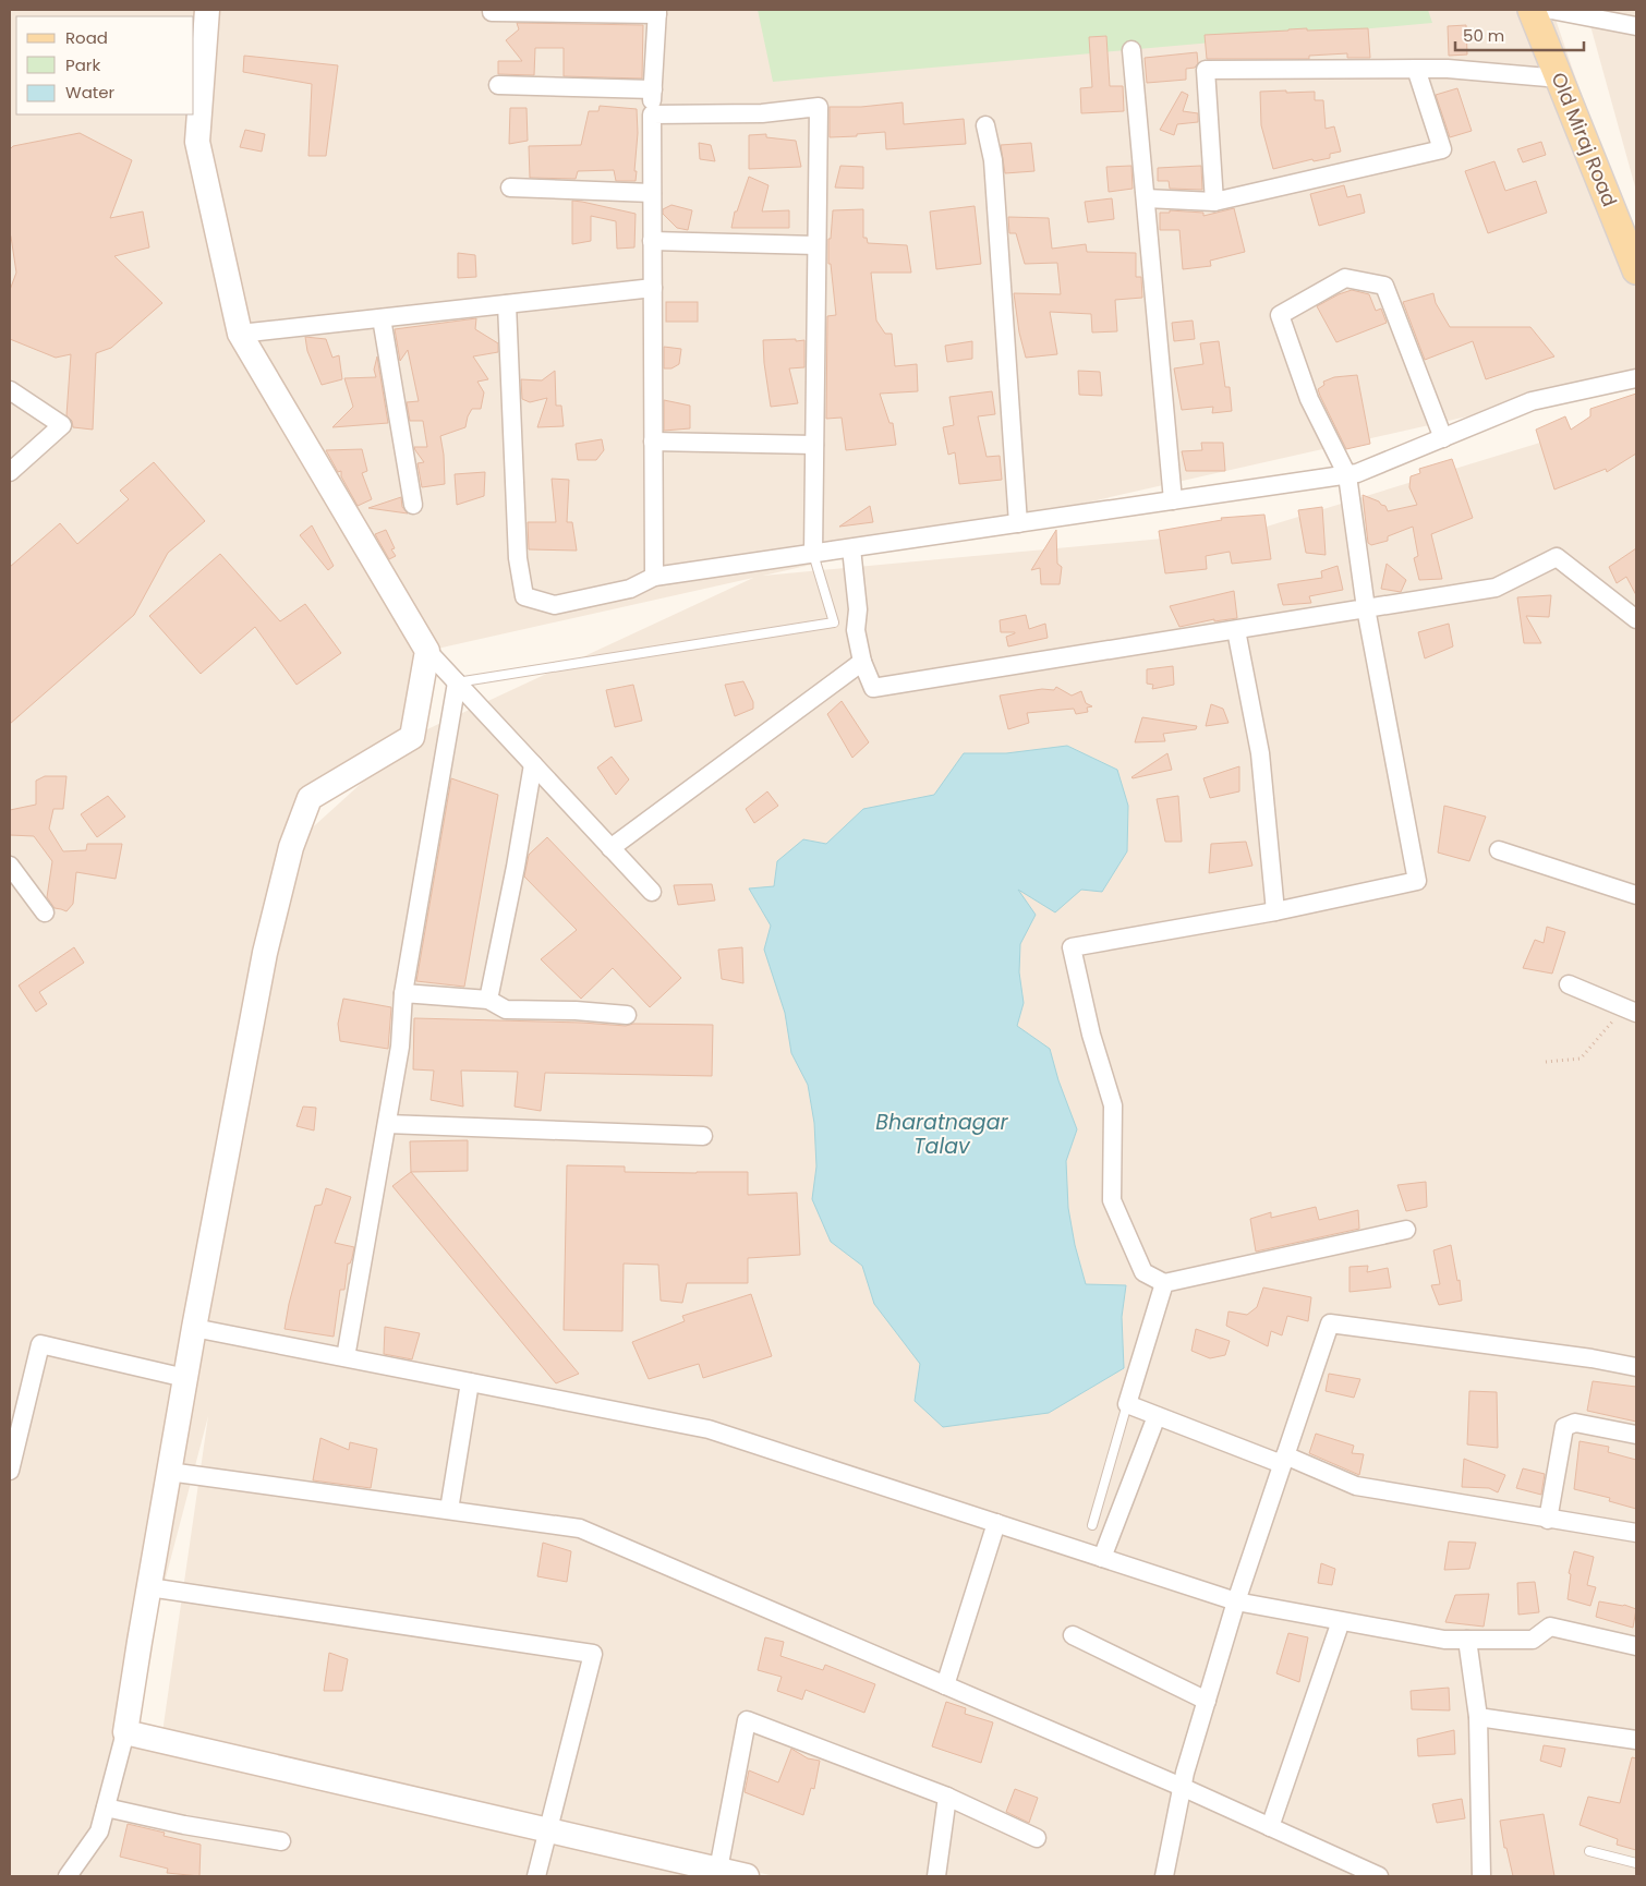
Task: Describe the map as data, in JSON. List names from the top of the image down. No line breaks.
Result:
{"streets":{"main road":["Old Miraj Road"]},"water":["Bharatnagar Talav"],"legend":["Road","Park","Water"],"scale_bar":"50 m"}
